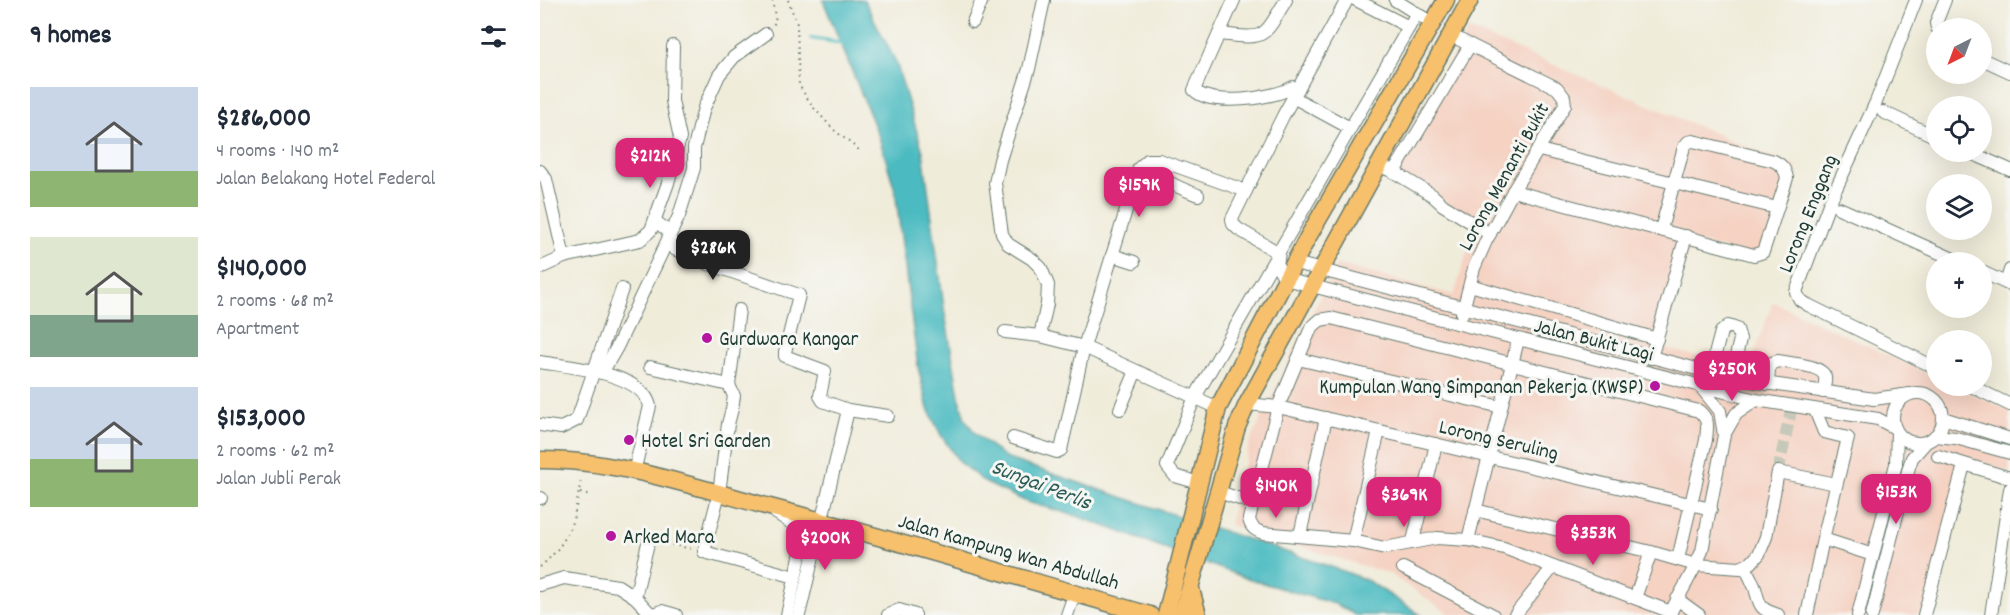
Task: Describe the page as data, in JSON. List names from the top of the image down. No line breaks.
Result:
{"streets":{"main road":["Jalan Kampung Wan Abdullah"],"street":["Lorong Menanti Bukit","Lorong Enggang","Jalan Bukit Lagi","Lorong Seruling"]},"crossings":[["Lorong Menanti Bukit","Jalan Bukit Lagi"]],"water":["Sungai Perlis"],"places":["Gurdwara Kangar","Kumpulan Wang Simpanan Pekerja (KWSP)","Hotel Sri Garden","Arked Mara"],"north":"bottom left","page":{"heading":"9 homes","map_buttons":["+","−"],"list":[{"name":"$286,000","note":"4 rooms · 140 m² · Jalan Belakang Hotel Federal"},{"name":"$140,000","note":"2 rooms · 68 m² · Apartment"},{"name":"$153,000","note":"2 rooms · 62 m² · Jalan Jubli Perak"}],"price":["$212K","$159K","$286K","$250K","$140K","$153K","$369K","$353K","$200K"]}}
